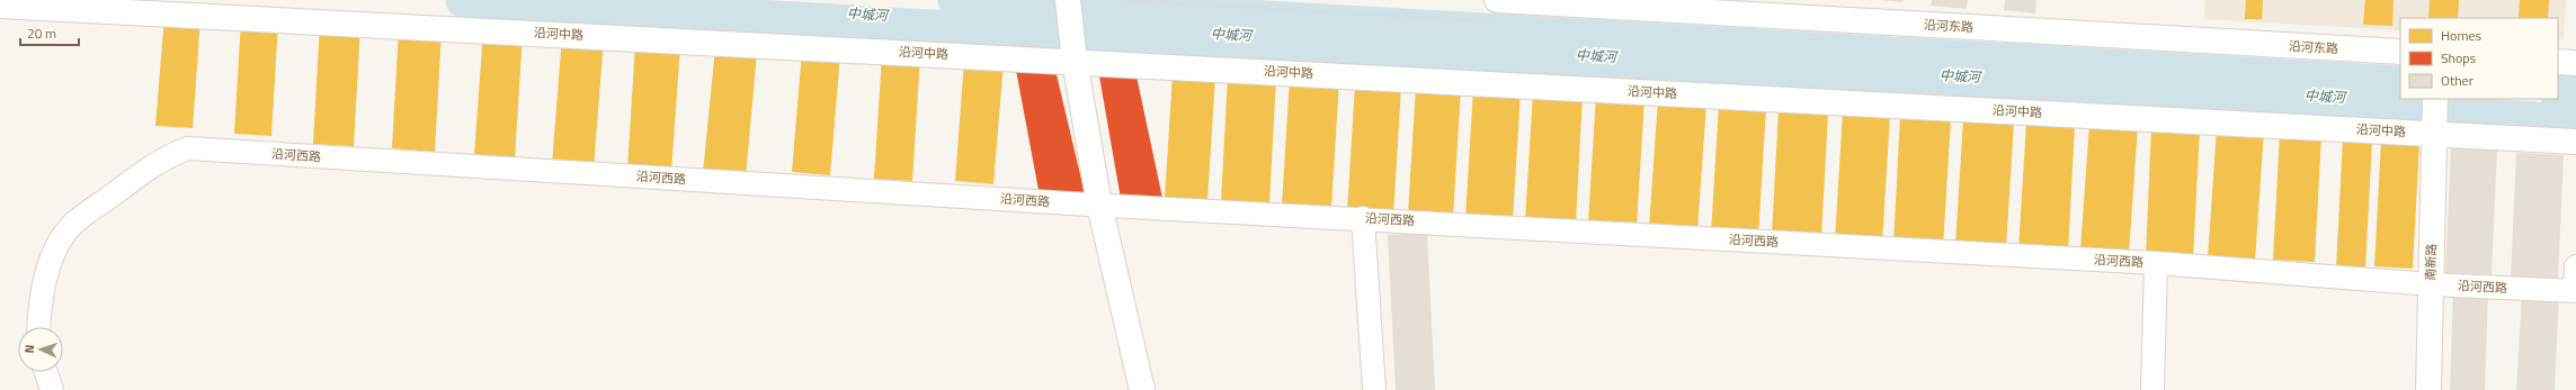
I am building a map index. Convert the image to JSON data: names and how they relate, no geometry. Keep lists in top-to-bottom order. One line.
{"streets":{"street":["沿河东路","沿河中路","沿河西路","南新路"]},"crossings":[["沿河中路","南新路"],["沿河西路","南新路"]],"water":["中城河"],"legend":["Homes","Shops","Other"],"scale_bar":"20 m","north":"left"}
